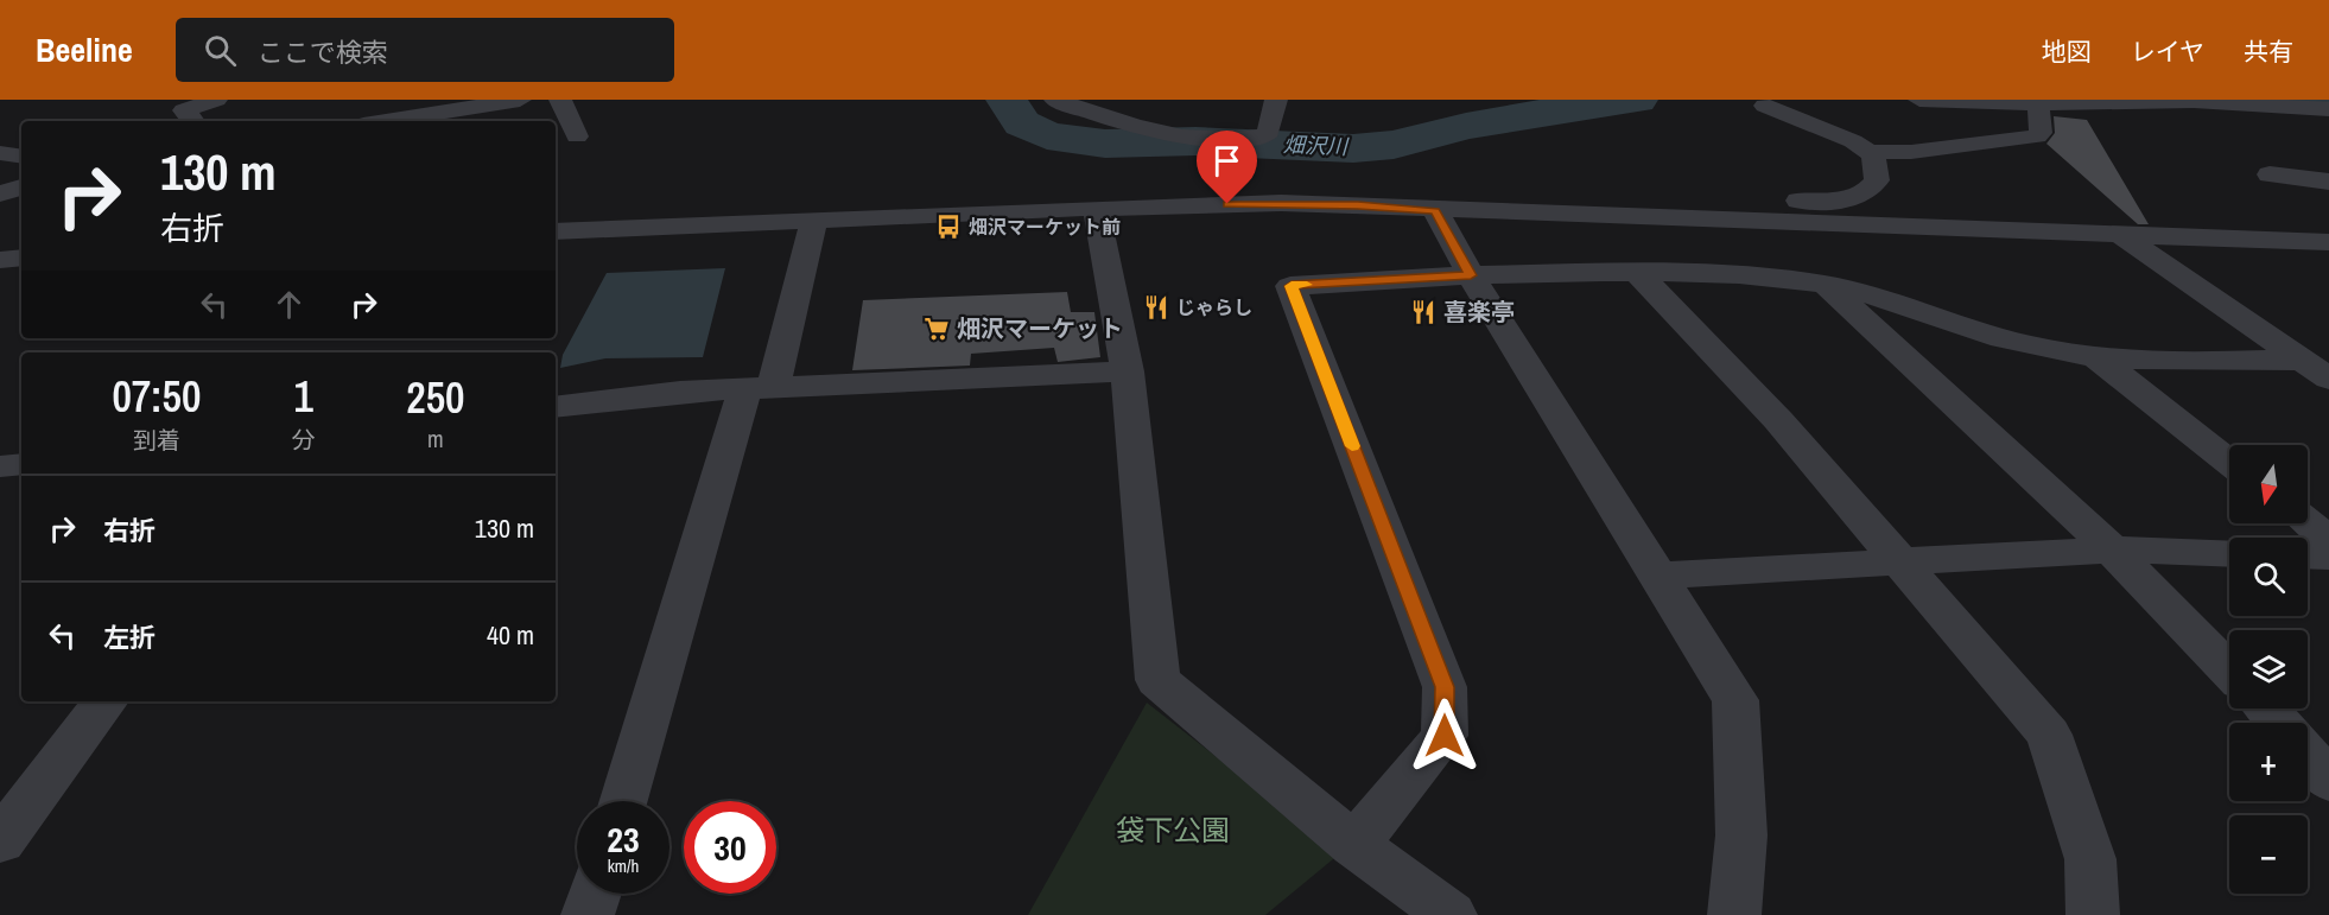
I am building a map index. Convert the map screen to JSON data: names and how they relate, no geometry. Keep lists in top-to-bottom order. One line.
{"water":["畑沢川"],"parks":["袋下公園"],"places":{"bus stop":["畑沢マーケット前"],"restaurant":["じゃらし","喜楽亭"],"supermarket":["畑沢マーケット"]},"north":"bottom","page":{"header":"Beeline","search":"ここで検索","nav":["地図","レイヤ","共有"],"turn":["130 m","右折"],"eta":["07:50","到着","1","分","250","m"],"map_buttons":["+","−"],"list":[{"name":"右折","value":"130 m"},{"name":"左折","value":"40 m"}],"speed":"23 km/h","limit":"30"}}
